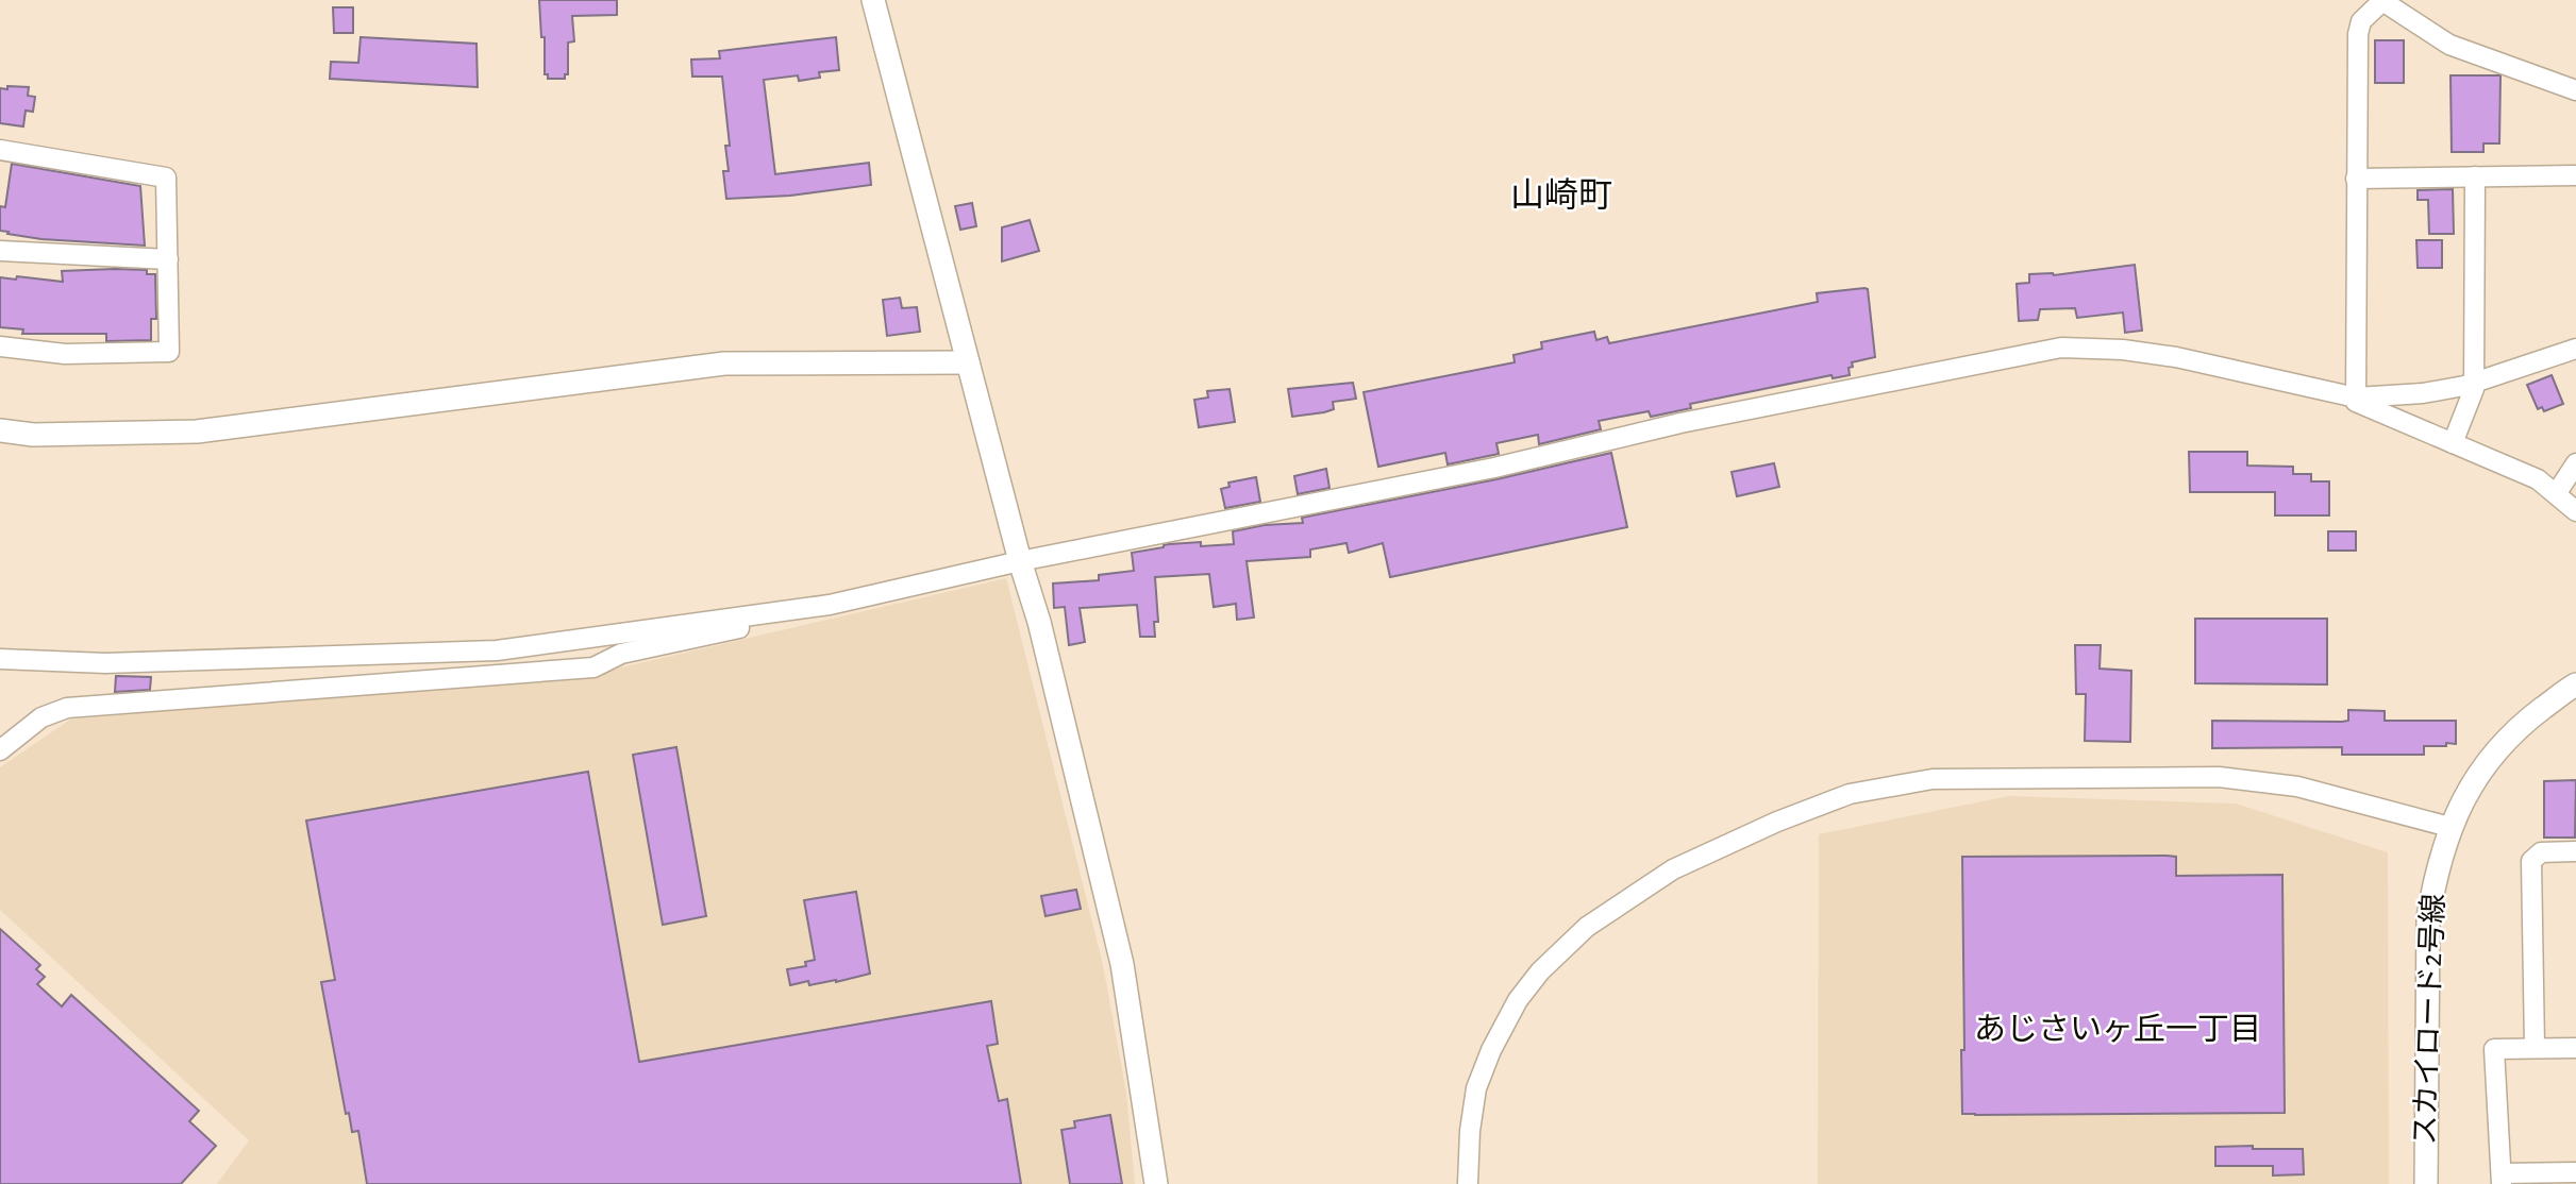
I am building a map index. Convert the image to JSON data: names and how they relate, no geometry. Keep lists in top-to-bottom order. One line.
{"streets":{"street":["スカイロード2号線"]},"districts":["山崎町","あじさいヶ丘一丁目"]}
